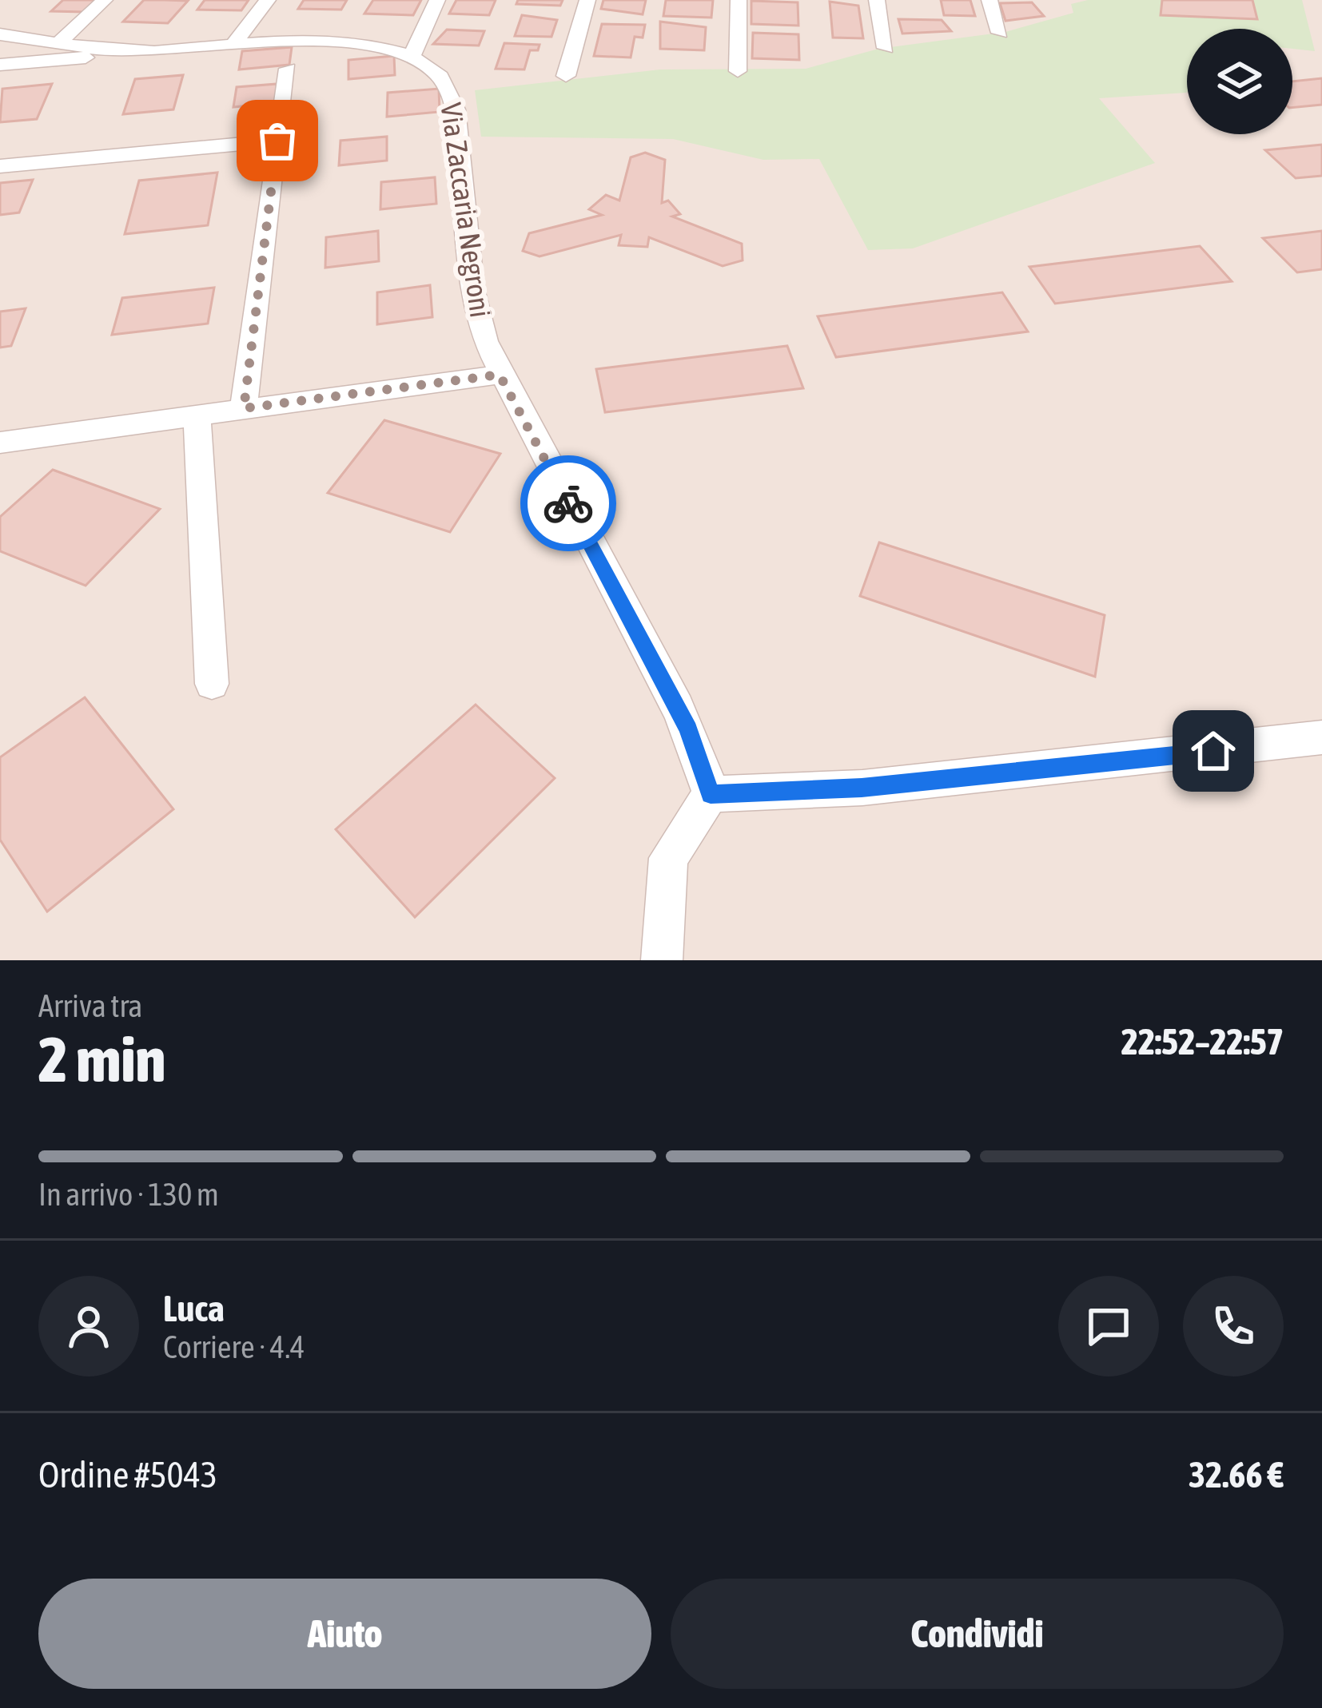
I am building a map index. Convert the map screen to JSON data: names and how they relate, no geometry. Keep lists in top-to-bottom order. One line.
{"streets":{"street":["Via Zaccaria Negroni"]},"page":{"heading":["2 min","Arriva tra","22:52–22:57"],"panel":["Luca","Corriere · 4.4","Ordine #5043","32.66 €"],"bar":"In arrivo · 130 m","buttons":["Aiuto","Condividi"]}}
